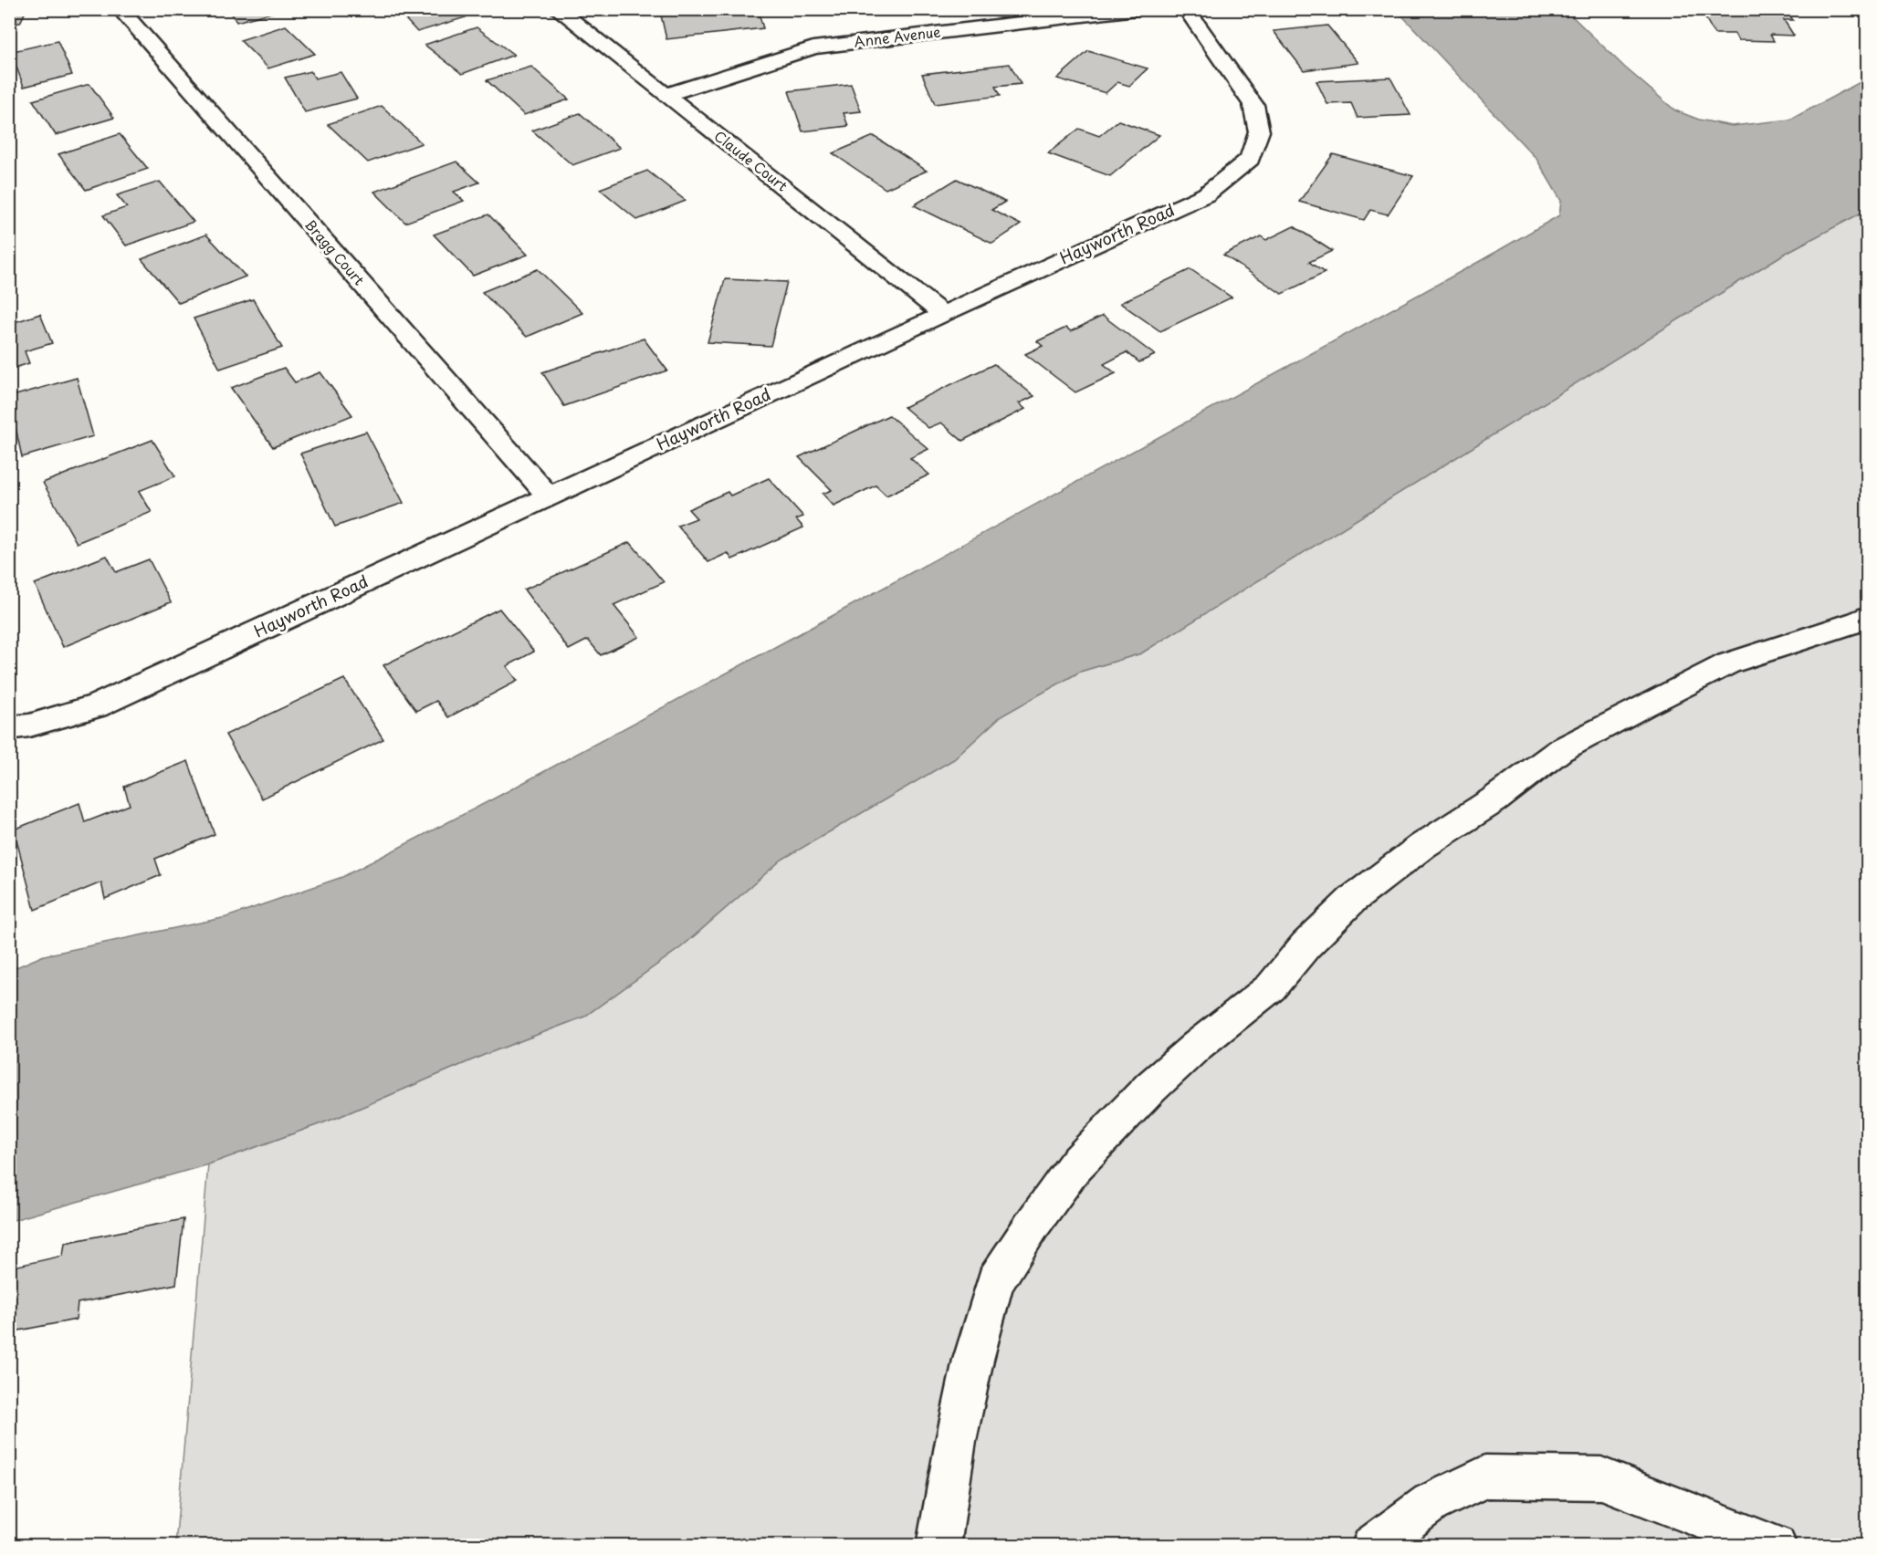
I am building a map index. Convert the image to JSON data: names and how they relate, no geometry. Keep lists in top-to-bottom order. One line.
{"streets":{"street":["Anne Avenue","Claude Court","Hayworth Road","Bragg Court"]},"crossings":[["Anne Avenue","Claude Court"],["Claude Court","Hayworth Road"],["Hayworth Road","Bragg Court"]]}
